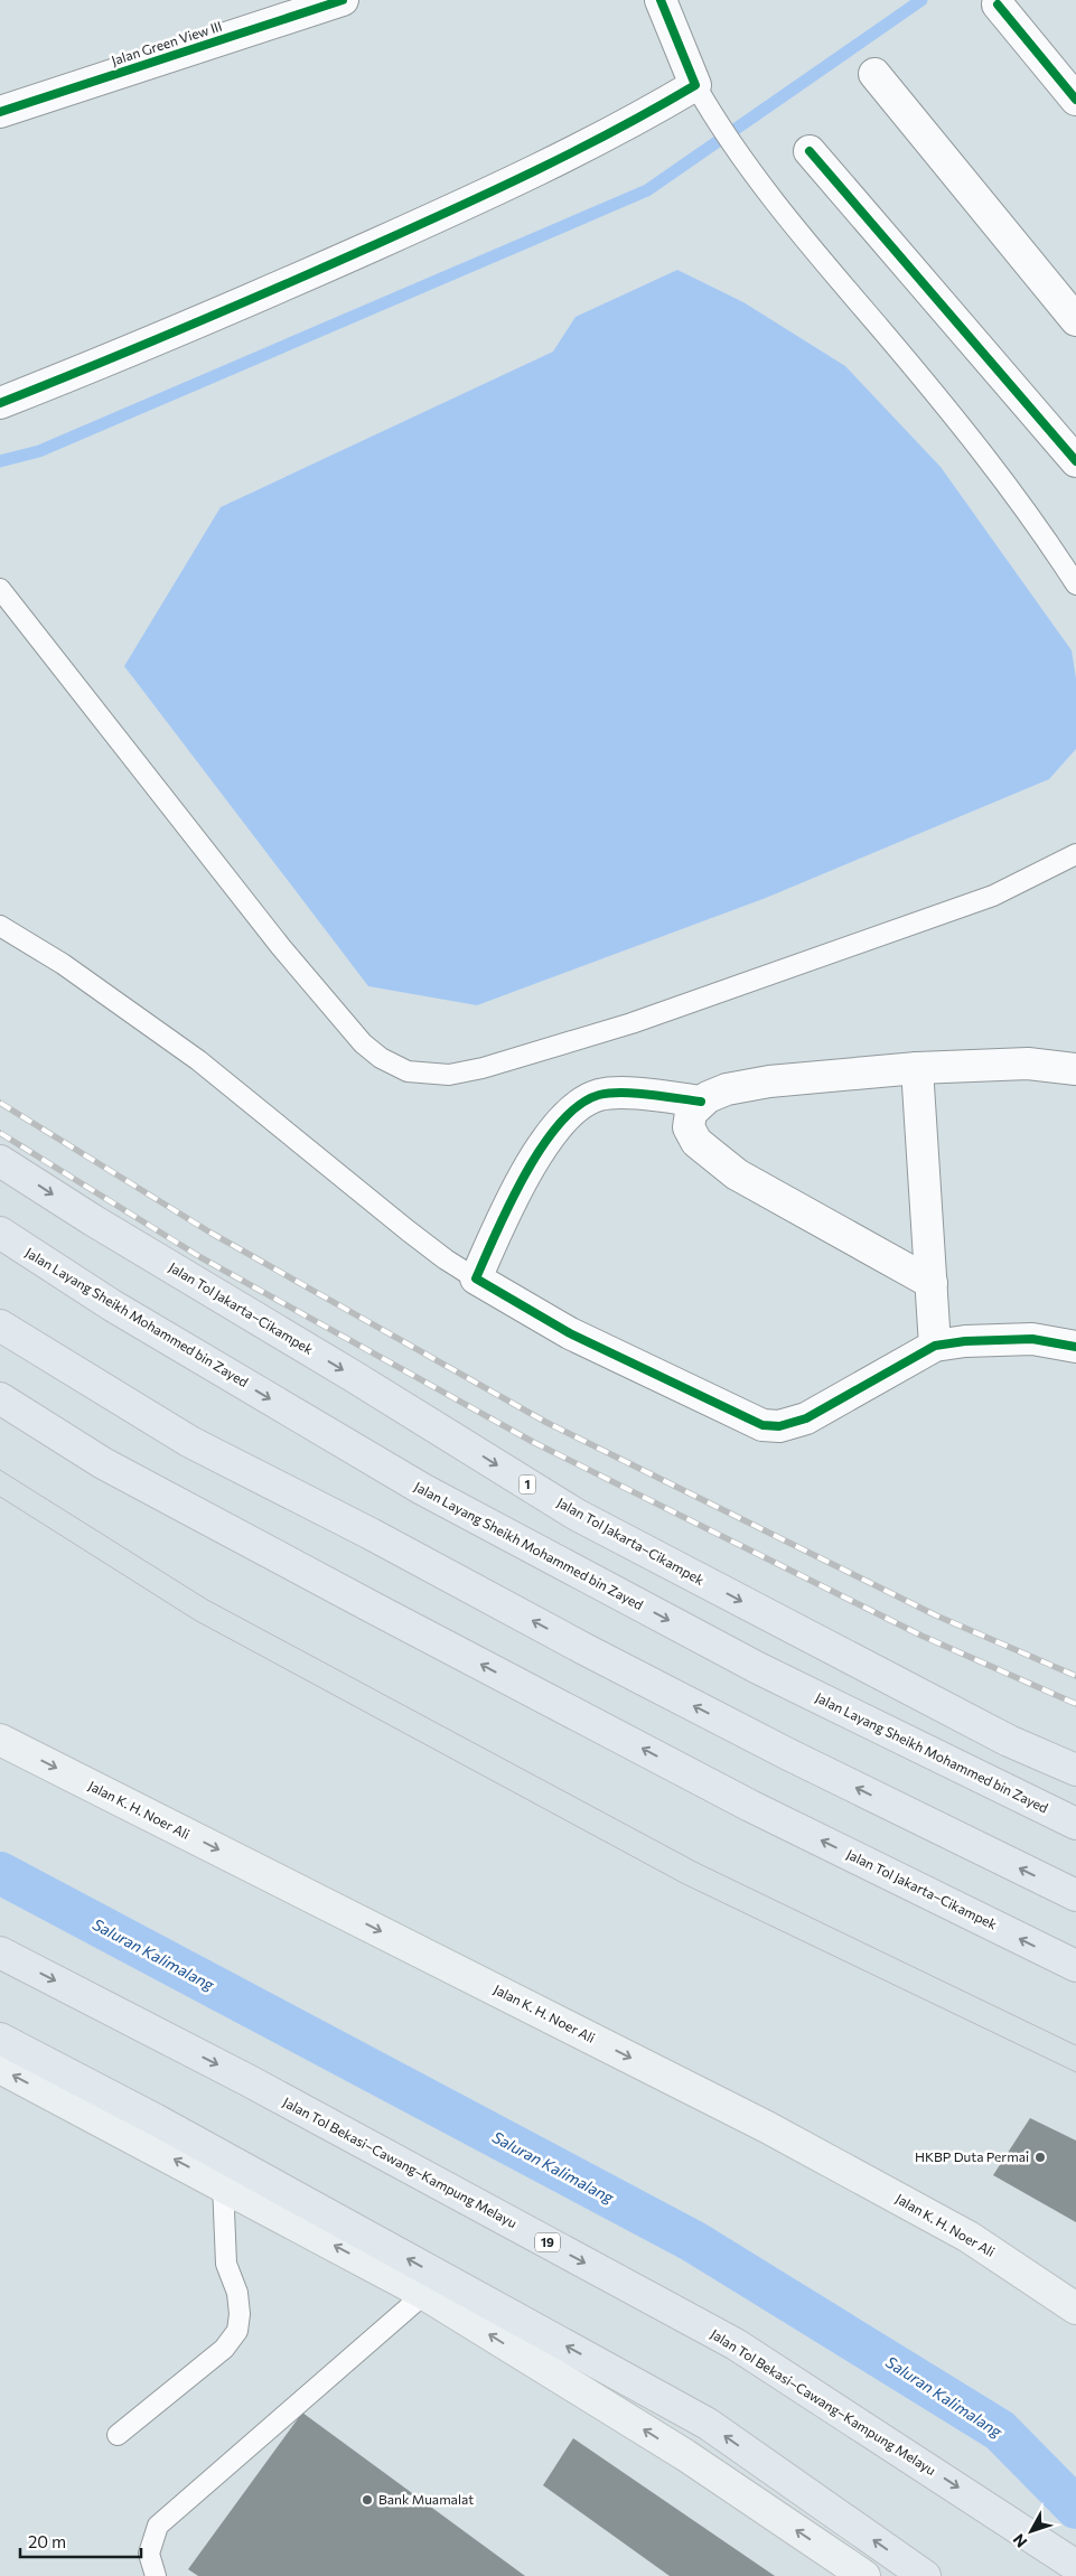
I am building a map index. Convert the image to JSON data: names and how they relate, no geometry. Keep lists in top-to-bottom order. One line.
{"streets":{"highway":["Jalan Tol Jakarta–Cikampek","Jalan Layang Sheikh Mohammed bin Zayed","1","Jalan Tol Bekasi–Cawang–Kampung Melayu","19"],"main road":["Jalan K. H. Noer Ali"],"street":["Jalan Green View III"]},"one_way":["Jalan K. H. Noer Ali"],"water":["Saluran Kalimalang"],"places":["HKBP Duta Permai","Bank Muamalat"],"scale_bar":"20 m","north":"bottom left"}
